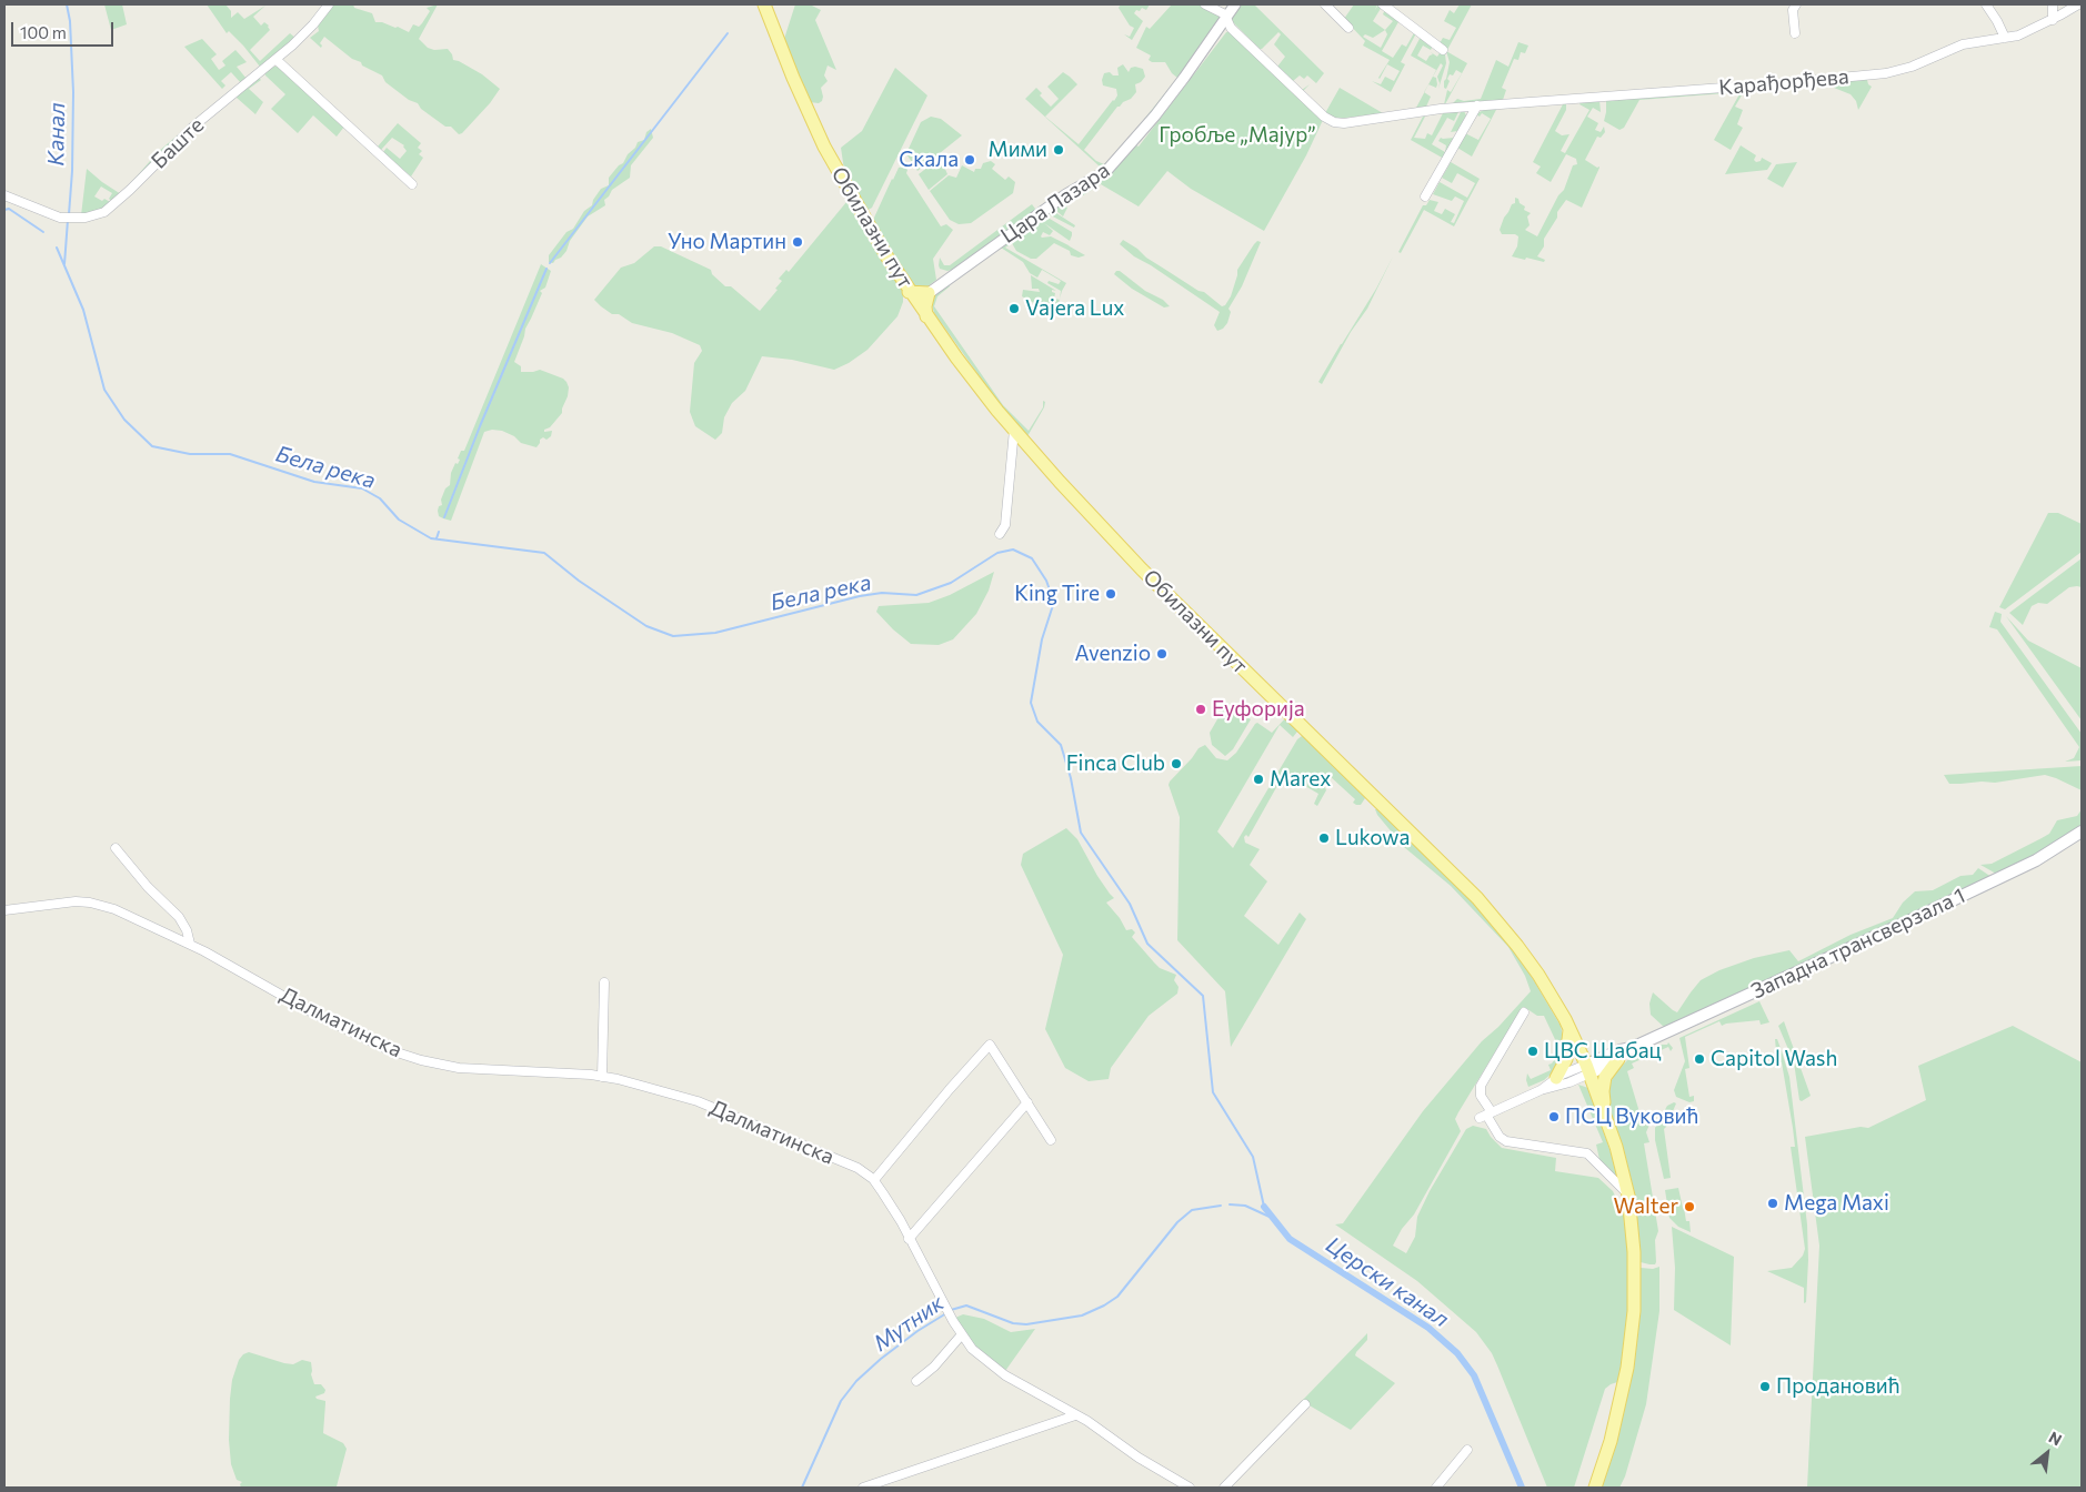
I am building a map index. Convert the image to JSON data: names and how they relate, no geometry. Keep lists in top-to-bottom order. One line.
{"streets":{"main road":["Обилазни пут","Западна трансверзала 1"],"street":["Карађорђева","Баште","Цара Лазара","Далматинска"]},"crossings":[["Карађорђева","Цара Лазара"],["Обилазни пут","Западна трансверзала 1"]],"water":["Канал","Бела река","Церски канал","Мутник"],"parks":["Гробље „Мајур”"],"places":["Мими","Скала","Уно Мартин","Vajera Lux","King Tire","Avenzio","Еуфорија","Finca Club","Marex","Lukowa","ЦВС Шабац","Capitol Wash","ПСЦ Вуковић","Mega Maxi","Walter","Продановић"],"scale_bar":"100 m","north":"top right"}
